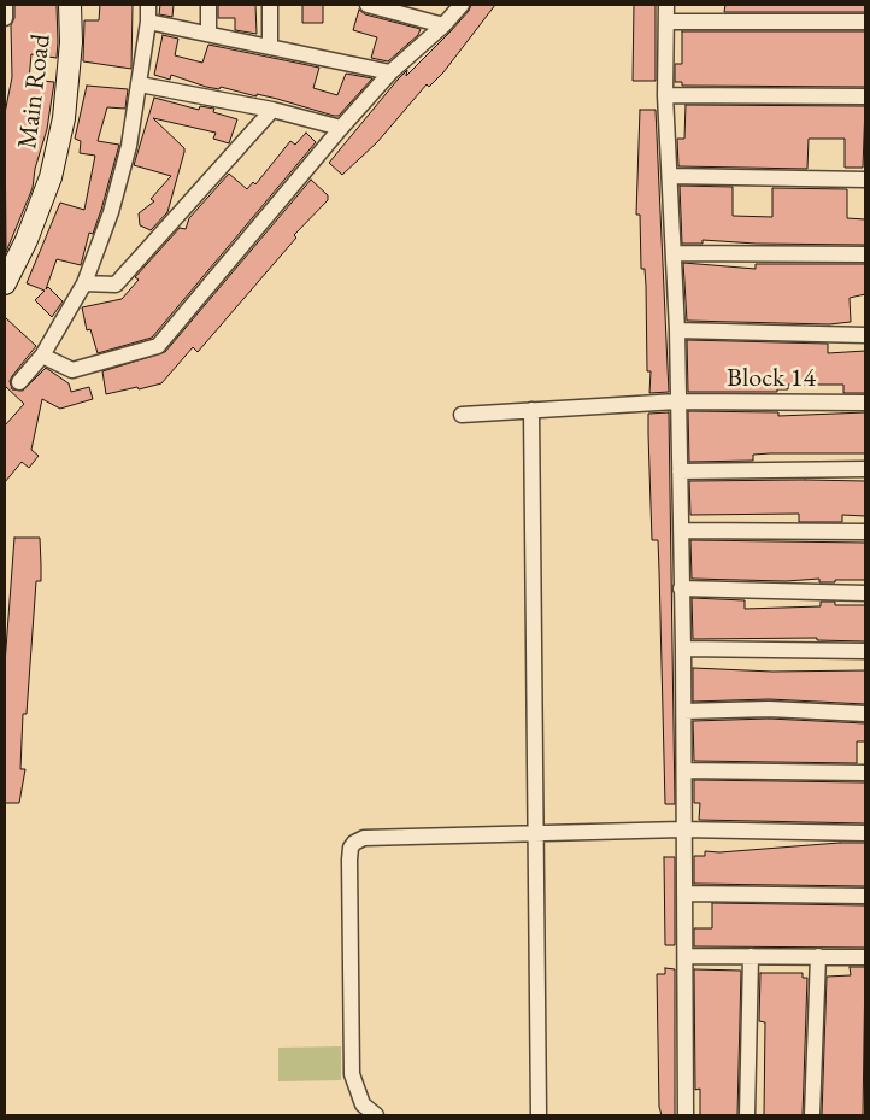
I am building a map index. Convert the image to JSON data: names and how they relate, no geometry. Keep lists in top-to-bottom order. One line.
{"streets":{"street":["Main Road","Block 14"]}}
